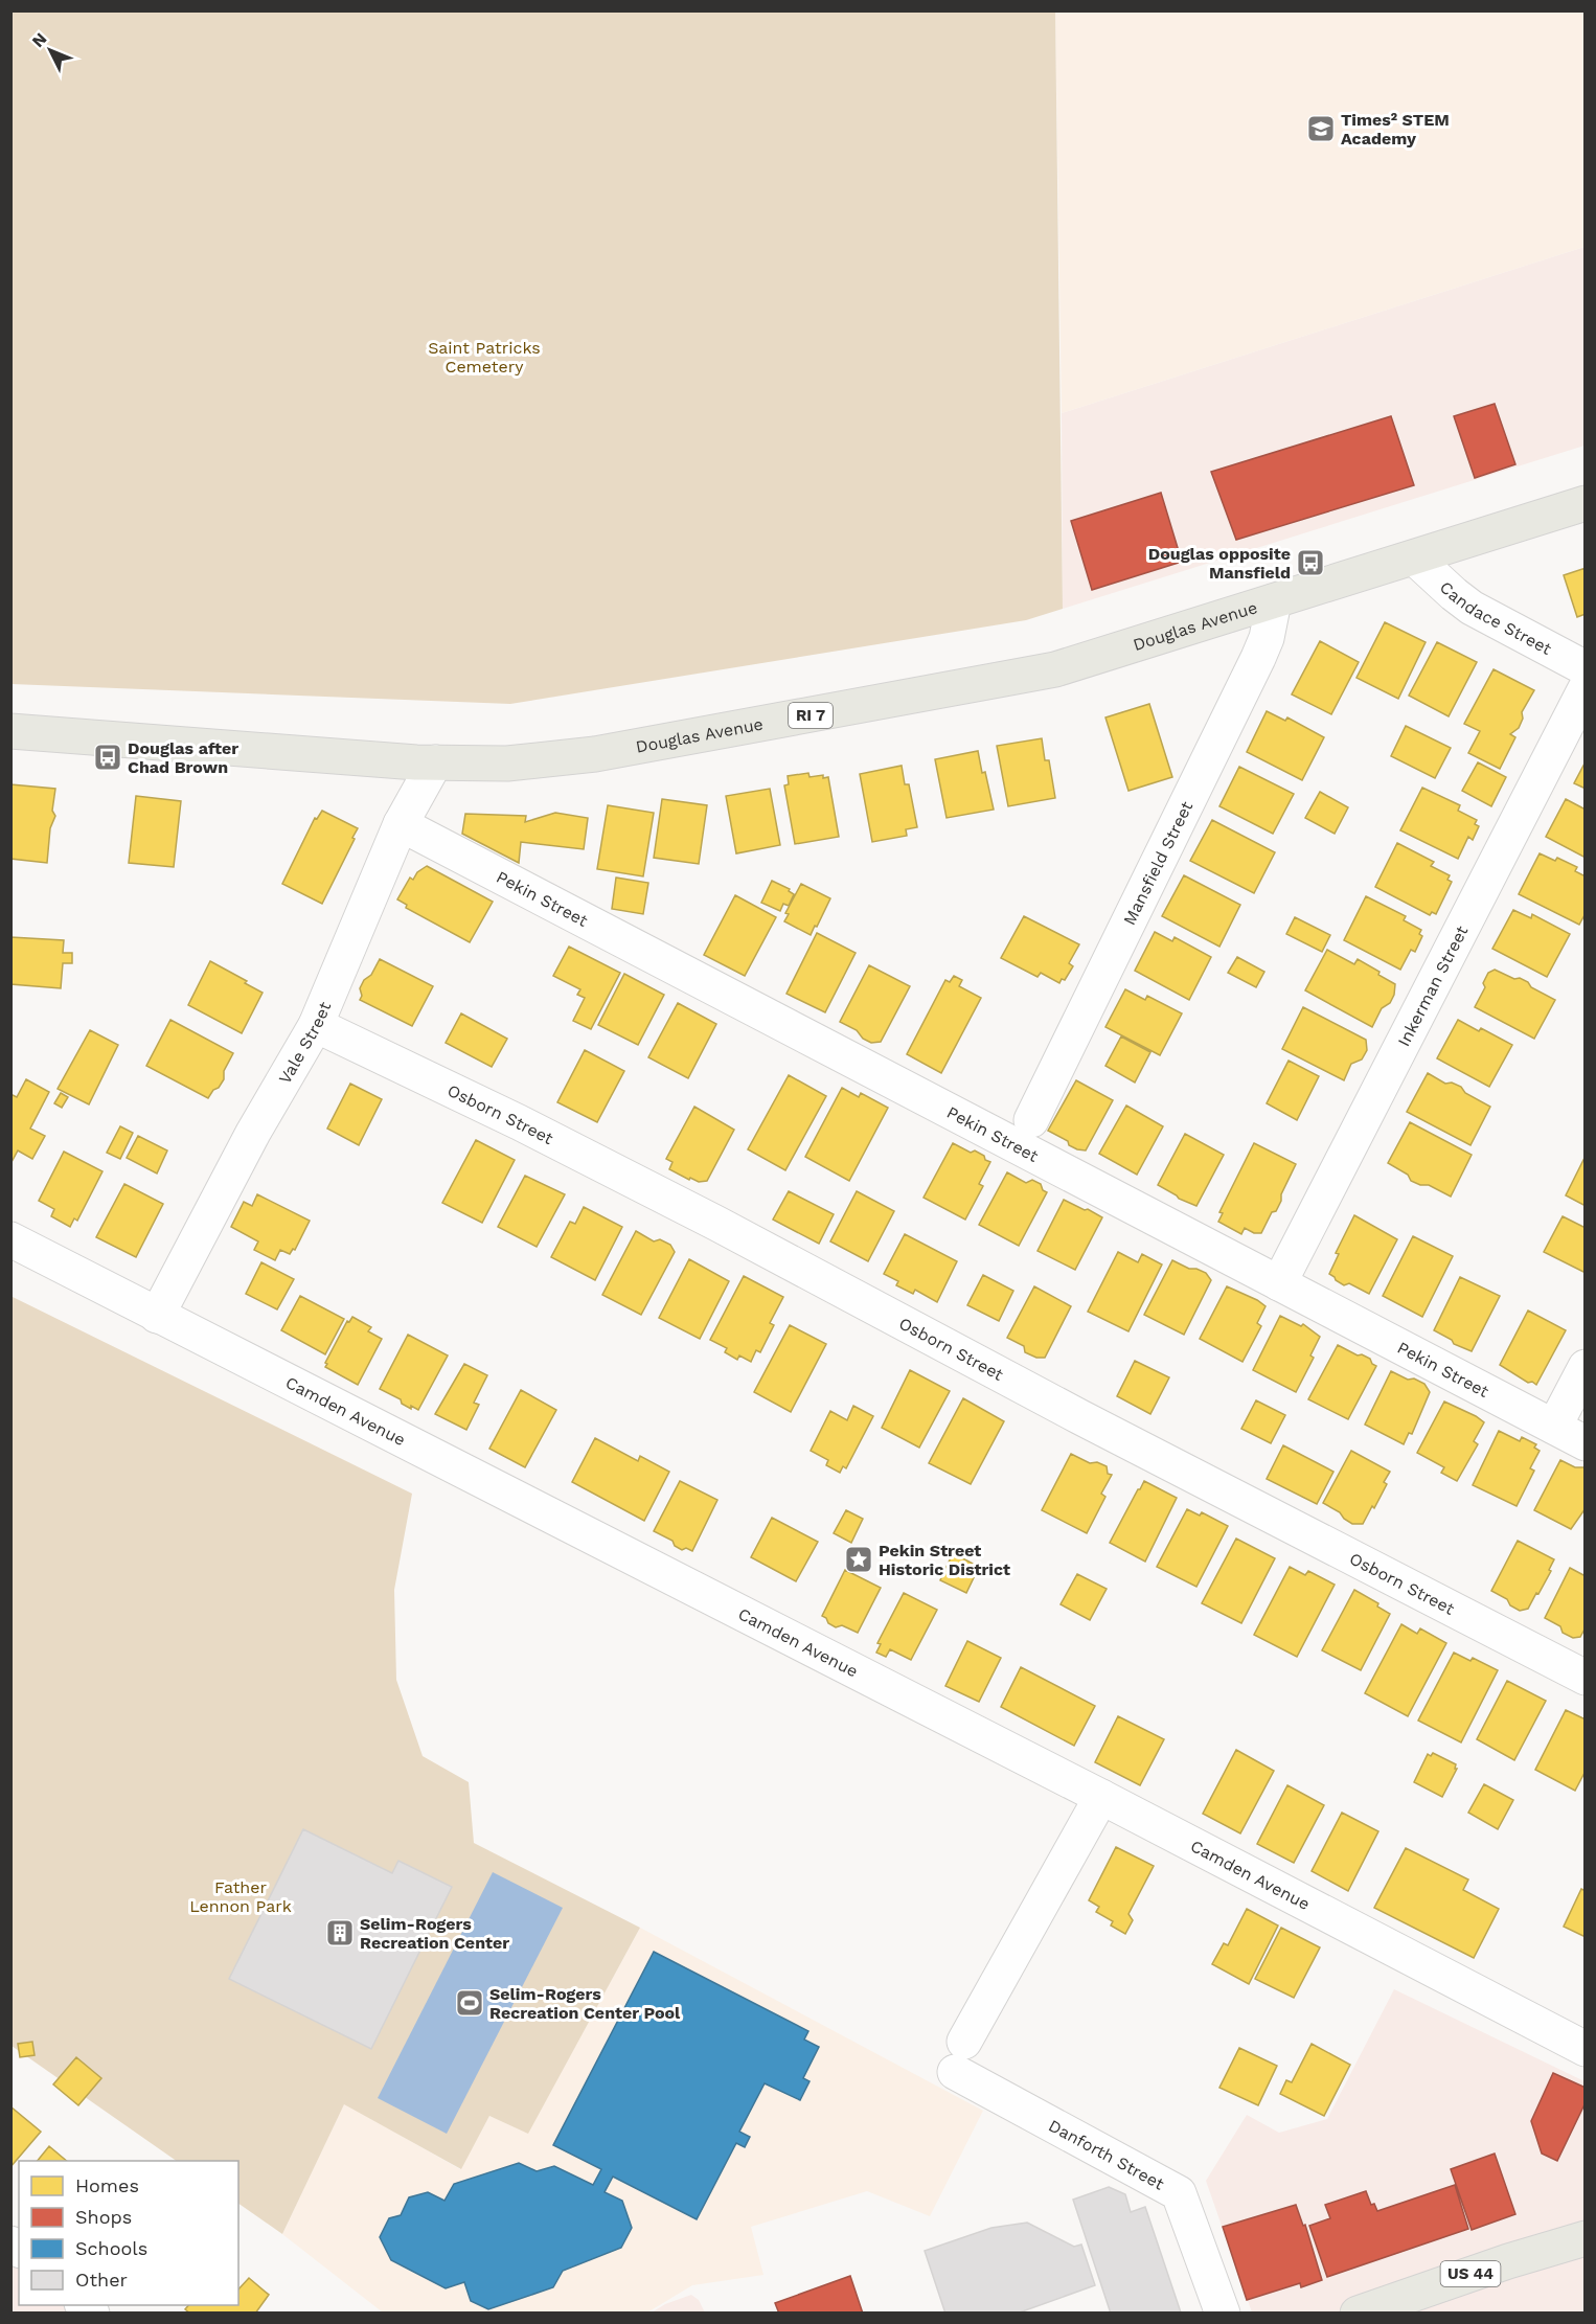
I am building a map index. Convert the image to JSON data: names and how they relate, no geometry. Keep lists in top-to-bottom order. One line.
{"streets":{"main road":["Douglas Avenue","RI 7","US 44"],"street":["Candace Street","Mansfield Street","Pekin Street","Inkerman Street","Vale Street","Osborn Street","Camden Avenue","Danforth Street"]},"crossings":[["Candace Street","Douglas Avenue"],["Douglas Avenue","Mansfield Street"],["Douglas Avenue","Vale Street"],["Pekin Street","Inkerman Street"],["Pekin Street","Vale Street"],["Vale Street","Osborn Street"],["Vale Street","Camden Avenue"],["Camden Avenue","Danforth Street"]],"parks":["Saint Patricks Cemetery","Father Lennon Park"],"places":{"school or university":["Times² STEM Academy"],"bus stop":["Douglas opposite Mansfield","Douglas after Chad Brown"],"place":["Pekin Street Historic District"],"building":["Selim-Rogers Recreation Center"],"sports":["Selim-Rogers Recreation Center Pool"]},"legend":["Homes","Shops","Schools","Other"],"north":"top left"}
